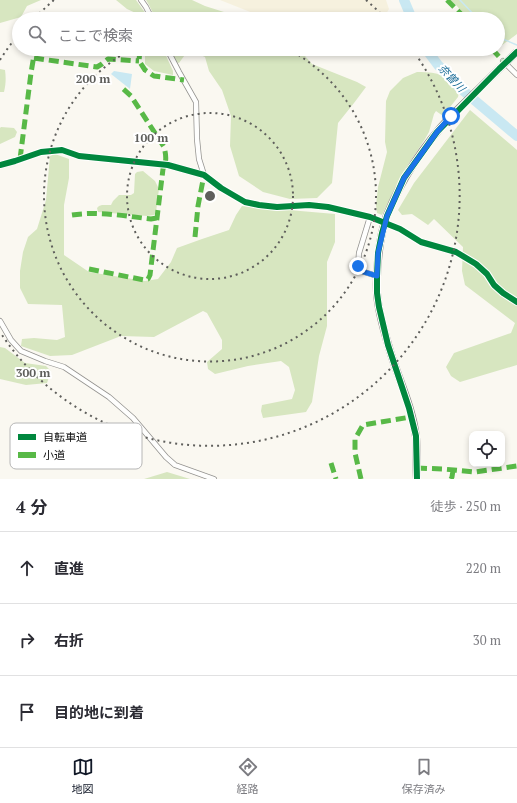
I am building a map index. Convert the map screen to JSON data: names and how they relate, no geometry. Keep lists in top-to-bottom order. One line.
{"water":["奈曽川"],"legend":["自転車道","小道"],"page":{"search":"ここで検索","heading":["4 分","徒歩 · 250 m"],"list":[["直進","220 m"],["右折","30 m"],"目的地に到着"],"nav":["地図","経路","保存済み"]},"rings":["200 m","100 m","300 m"]}
